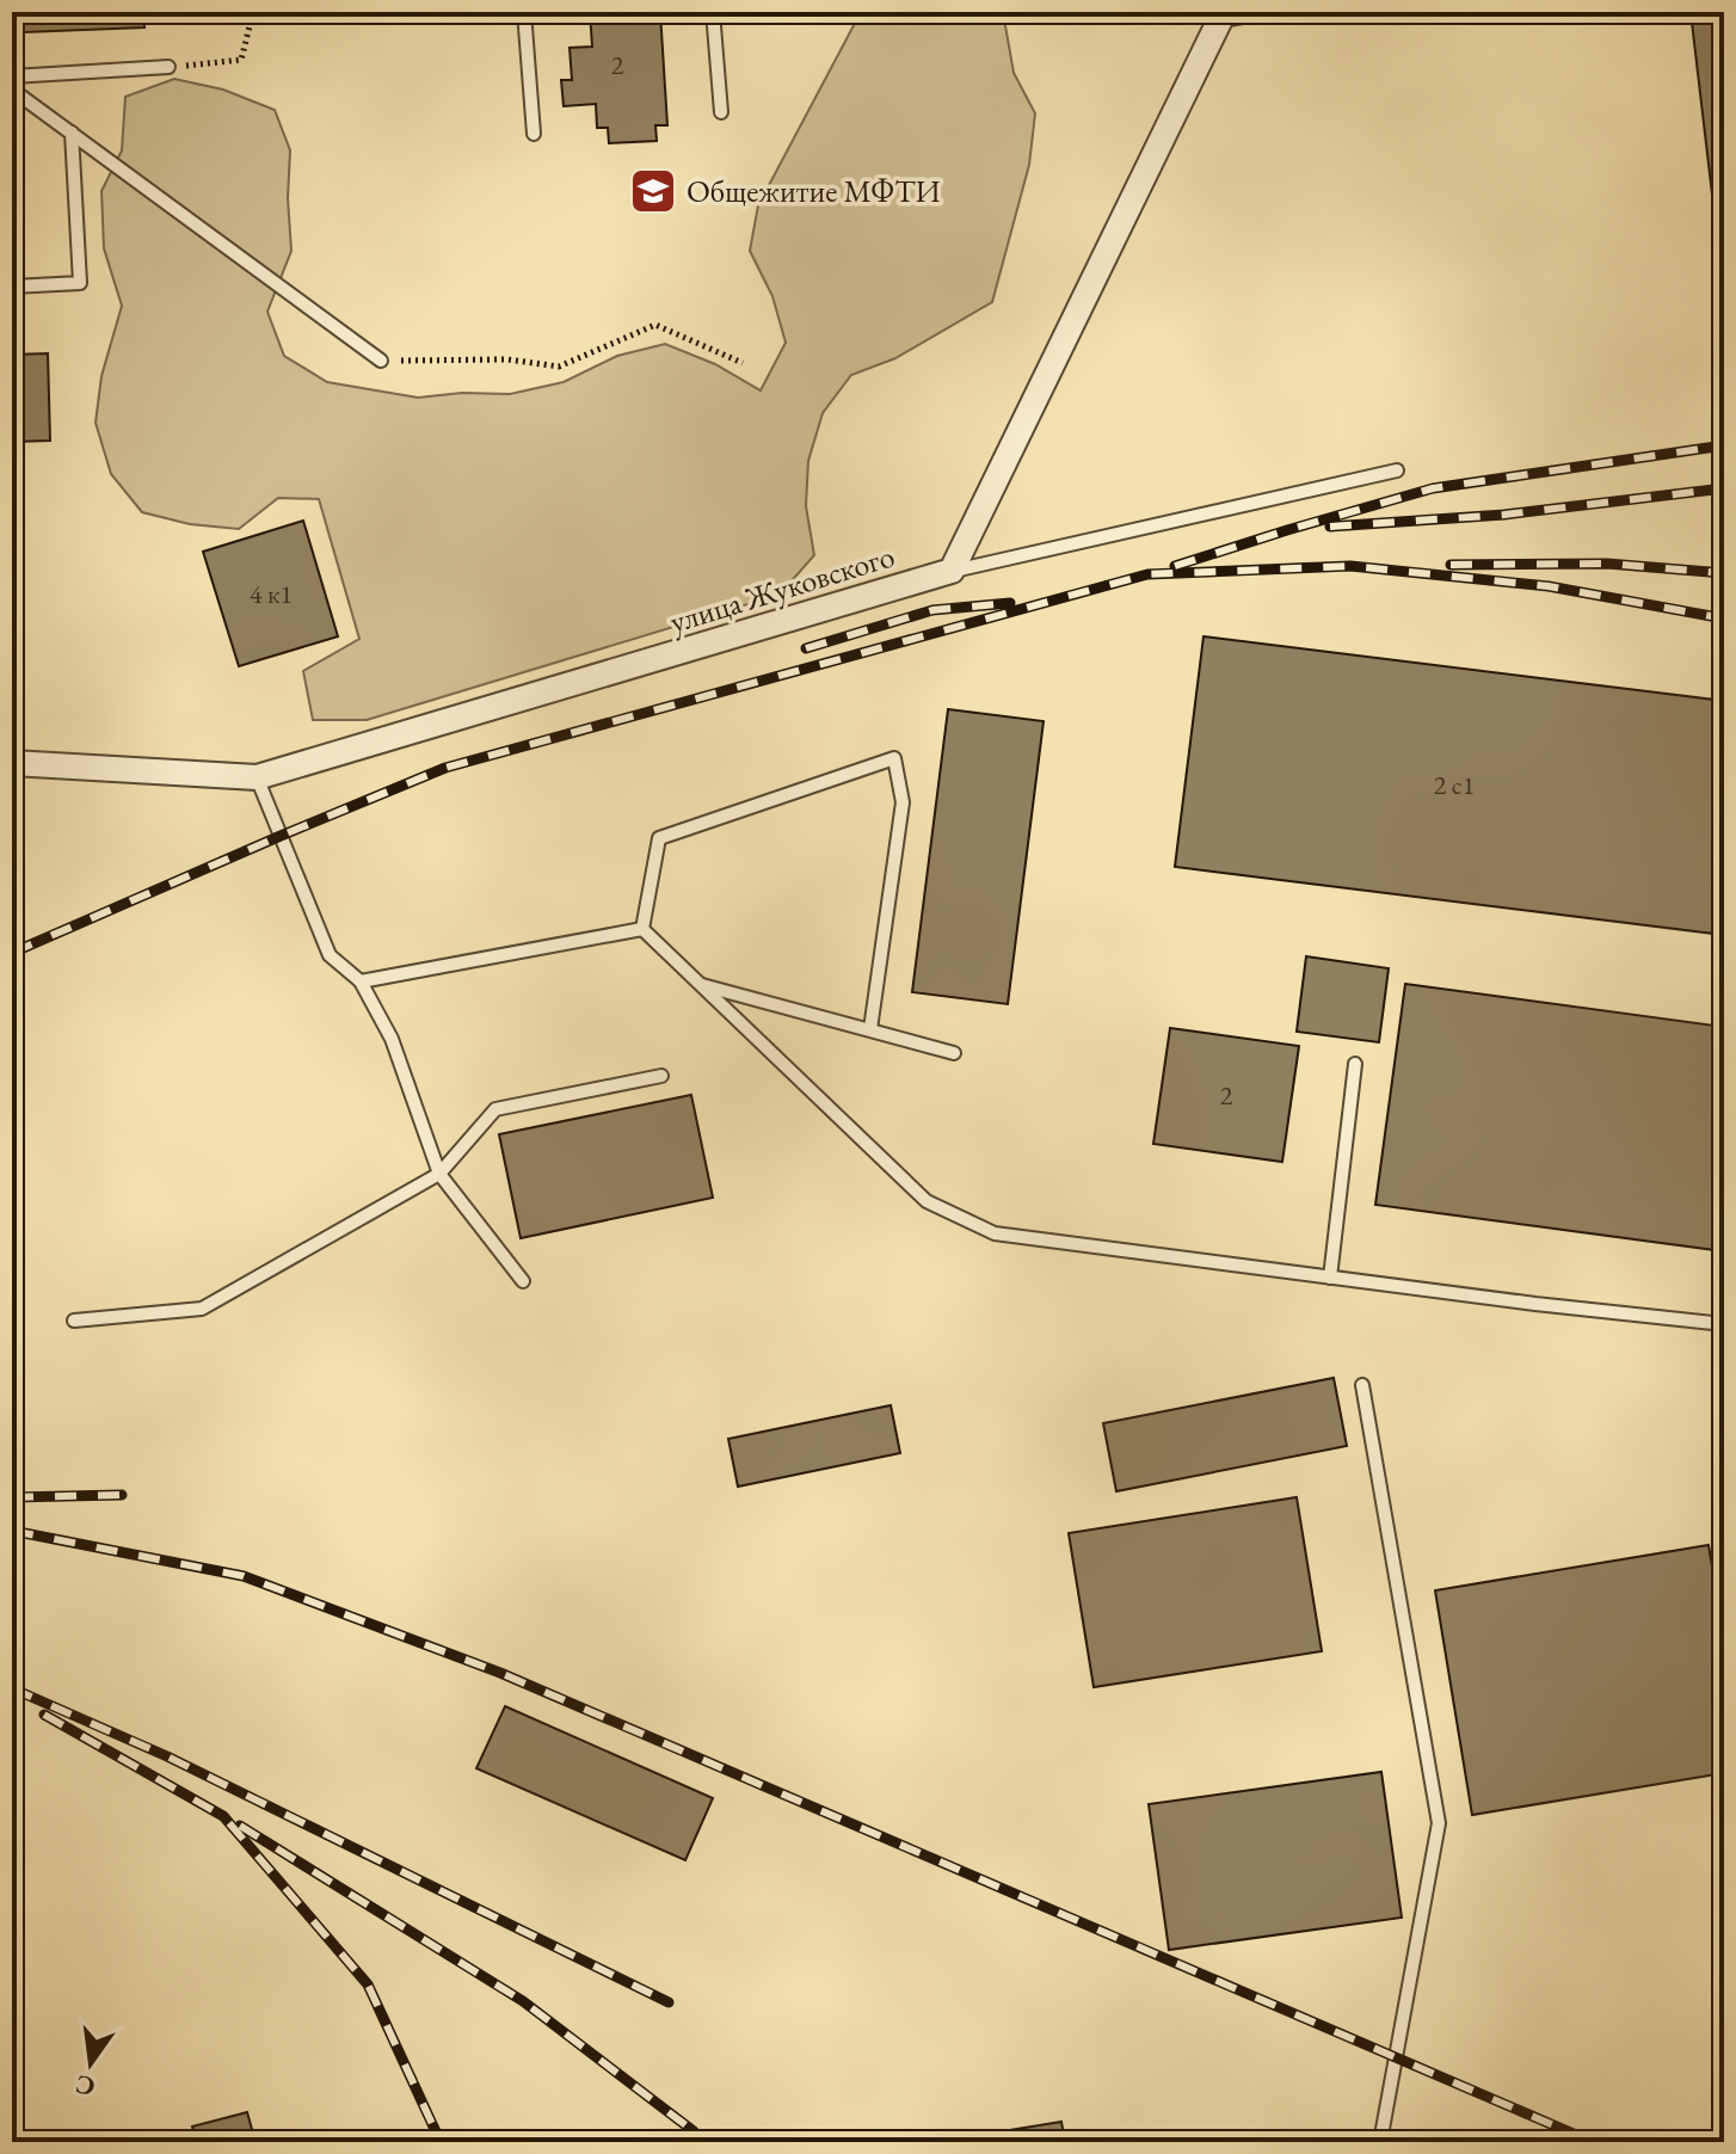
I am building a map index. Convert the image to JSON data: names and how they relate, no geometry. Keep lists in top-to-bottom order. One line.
{"streets":{"street":["улица Жуковского"]},"places":{"school or university":["Общежитие МФТИ"]},"house_numbers":["2","4 к1","2 с1","2"],"north":"bottom"}
